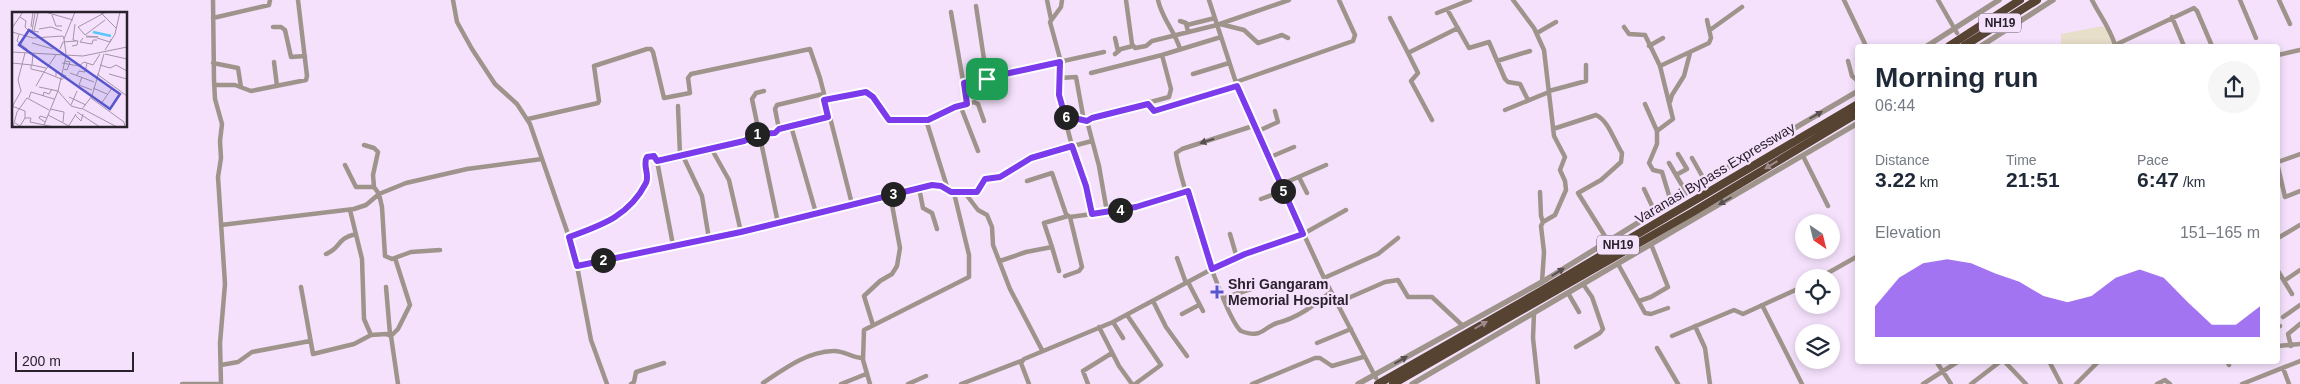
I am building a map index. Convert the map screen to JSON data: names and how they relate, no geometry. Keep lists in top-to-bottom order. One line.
{"streets":{"highway":["NH19","Varanasi Bypass Expressway"]},"places":{"health":["Shri Gangaram Memorial Hospital"]},"scale_bar":"200 m","north":"bottom right","page":{"heading":["Morning run","06:44"],"pins":["6","1","5","3","4","2"],"stats":[["Distance","3.22 km"],["Time","21:51"],["Pace","6:47 /km"]],"chart":["Elevation","151–165 m"],"scale":"200 m"}}
